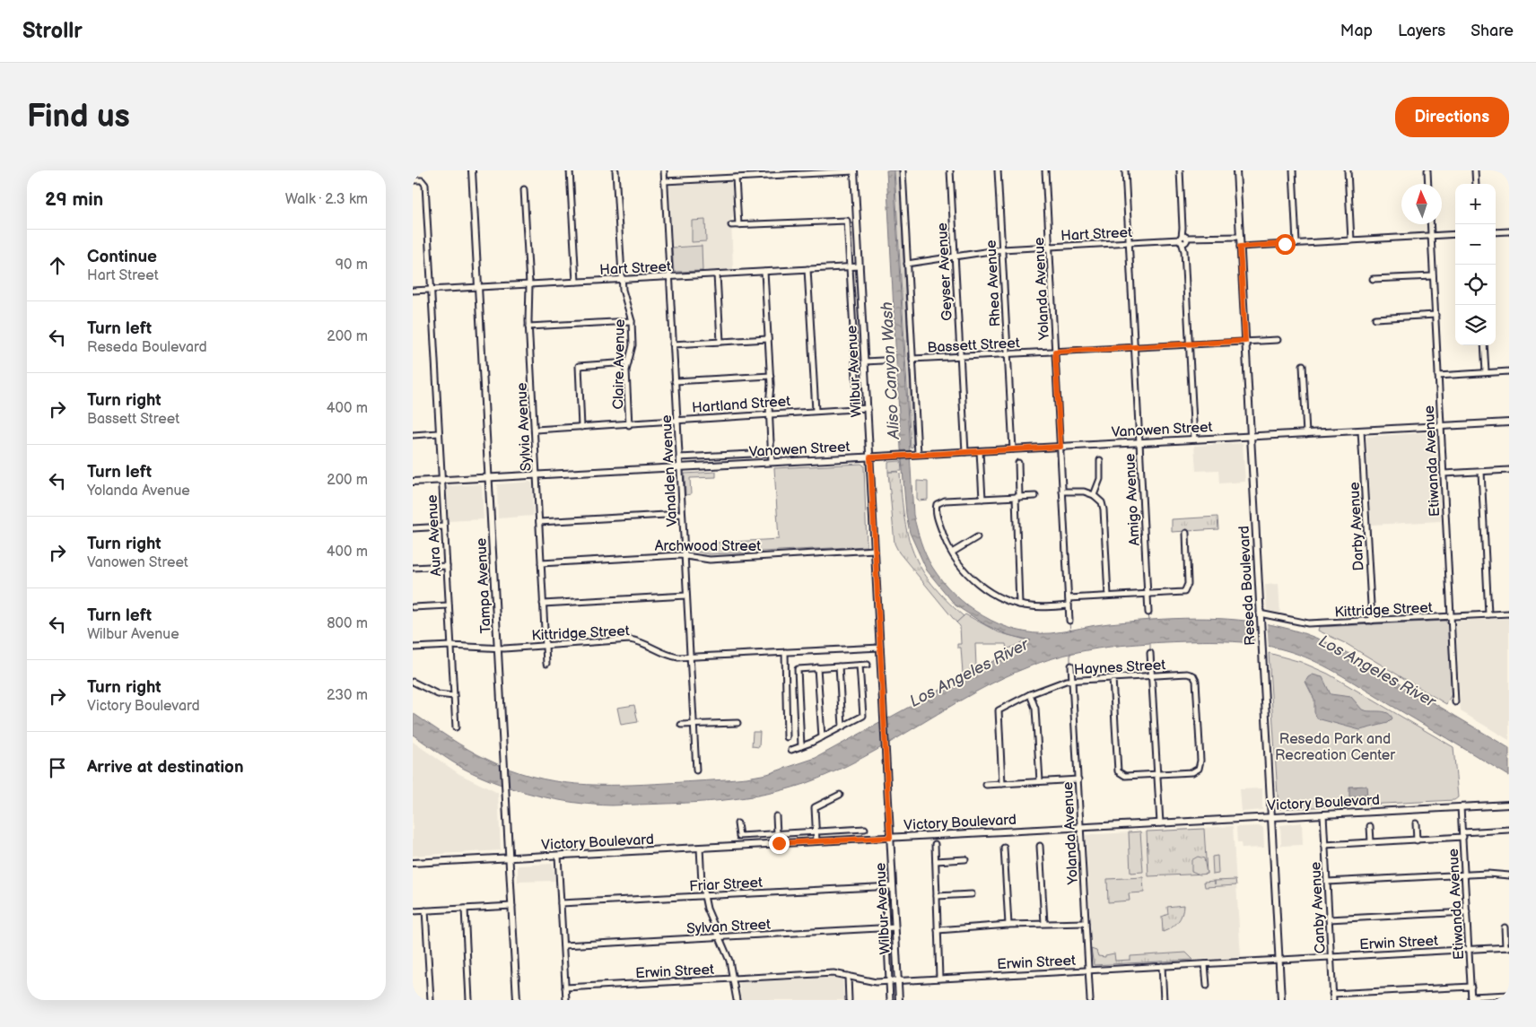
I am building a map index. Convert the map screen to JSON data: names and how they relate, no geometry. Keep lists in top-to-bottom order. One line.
{"streets":{"main road":["Wilbur Avenue","Vanowen Street","Tampa Avenue","Reseda Boulevard","Victory Boulevard"],"street":["Hart Street","Geyser Avenue","Rhea Avenue","Yolanda Avenue","Bassett Street","Claire Avenue","Hartland Street","Sylvia Avenue","Etiwanda Avenue","Vanalden Avenue","Amigo Avenue","Darby Avenue","Aura Avenue","Archwood Street","Kittridge Street","Haynes Street","Friar Street","Canby Avenue","Sylvan Street","Erwin Street"]},"crossings":[["Hart Street","Geyser Avenue"],["Hart Street","Rhea Avenue"],["Hart Street","Yolanda Avenue"],["Hart Street","Claire Avenue"],["Hart Street","Wilbur Avenue"],["Hart Street","Sylvia Avenue"],["Hart Street","Vanalden Avenue"],["Hart Street","Amigo Avenue"],["Hart Street","Aura Avenue"],["Hart Street","Tampa Avenue"],["Hart Street","Reseda Boulevard"],["Geyser Avenue","Bassett Street"],["Geyser Avenue","Vanowen Street"],["Rhea Avenue","Bassett Street"],["Rhea Avenue","Vanowen Street"],["Yolanda Avenue","Bassett Street"],["Yolanda Avenue","Vanowen Street"],["Yolanda Avenue","Haynes Street"],["Yolanda Avenue","Victory Boulevard"],["Yolanda Avenue","Erwin Street"],["Bassett Street","Amigo Avenue"],["Bassett Street","Reseda Boulevard"],["Claire Avenue","Hartland Street"],["Wilbur Avenue","Hartland Street"],["Wilbur Avenue","Vanowen Street"],["Wilbur Avenue","Archwood Street"],["Wilbur Avenue","Kittridge Street"],["Wilbur Avenue","Victory Boulevard"],["Wilbur Avenue","Friar Street"],["Wilbur Avenue","Sylvan Street"],["Wilbur Avenue","Erwin Street"],["Hartland Street","Sylvia Avenue"],["Hartland Street","Vanalden Avenue"],["Sylvia Avenue","Vanowen Street"],["Sylvia Avenue","Archwood Street"],["Sylvia Avenue","Kittridge Street"],["Vanowen Street","Etiwanda Avenue"],["Vanowen Street","Vanalden Avenue"],["Vanowen Street","Amigo Avenue"],["Vanowen Street","Darby Avenue"],["Vanowen Street","Aura Avenue"],["Vanowen Street","Tampa Avenue"],["Vanowen Street","Reseda Boulevard"],["Etiwanda Avenue","Kittridge Street"],["Etiwanda Avenue","Victory Boulevard"],["Etiwanda Avenue","Erwin Street"],["Vanalden Avenue","Archwood Street"],["Vanalden Avenue","Kittridge Street"],["Darby Avenue","Kittridge Street"],["Aura Avenue","Kittridge Street"],["Tampa Avenue","Kittridge Street"],["Tampa Avenue","Victory Boulevard"],["Reseda Boulevard","Kittridge Street"],["Reseda Boulevard","Victory Boulevard"],["Reseda Boulevard","Erwin Street"],["Victory Boulevard","Canby Avenue"],["Canby Avenue","Erwin Street"]],"water":["Aliso Canyon Wash","Los Angeles River"],"parks":["Reseda Park and Recreation Center"],"north":"top","page":{"header":"Strollr","nav":["Map","Layers","Share"],"buttons":"Directions","title":"Find us","heading":["29 min","Walk · 2.3 km"],"map_buttons":["+","−"],"list":[["Continue","Hart Street","90 m"],["Turn left","Reseda Boulevard","200 m"],["Turn right","Bassett Street","400 m"],["Turn left","Yolanda Avenue","200 m"],["Turn right","Vanowen Street","400 m"],["Turn left","Wilbur Avenue","800 m"],["Turn right","Victory Boulevard","230 m"],"Arrive at destination"]}}
